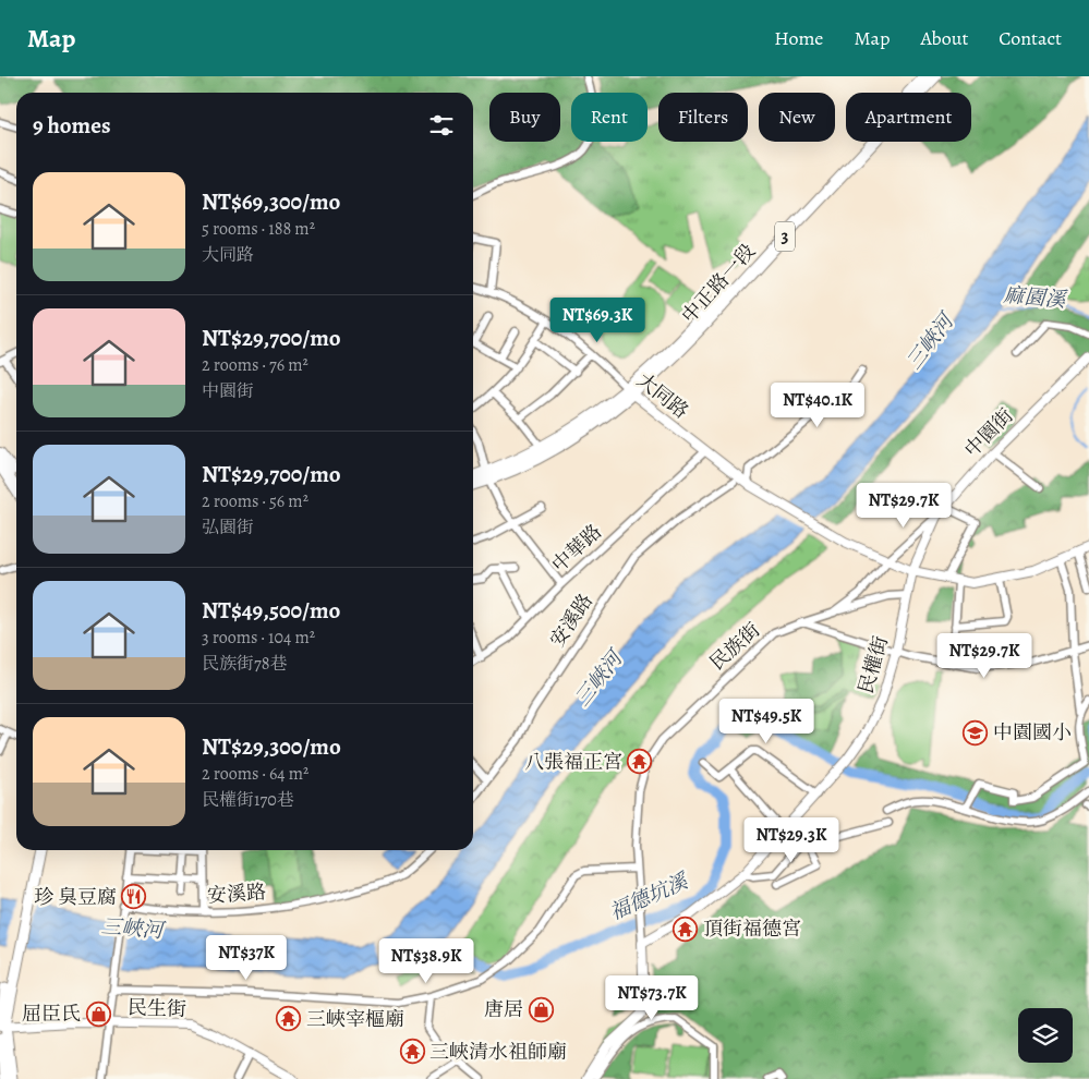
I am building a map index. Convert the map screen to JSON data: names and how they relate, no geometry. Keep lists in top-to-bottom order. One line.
{"streets":{"main road":["3","中正路一段"],"street":["大同路","中園街","中華路","安溪路","民族街","民權街","民生街"]},"crossings":[["中正路一段","大同路"],["大同路","中華路"],["中園街","民權街"],["民族街","民權街"]],"water":["麻園溪","三峽河","福德坑溪"],"places":{"school or university":["中園國小"],"temple":["八張福正宮","頂街福德宮","三峽宰樞廟","三峽清水祖師廟"],"restaurant":["珍 臭豆腐"],"shop":["唐居","屈臣氏"]},"page":{"header":"Map","nav":["Home","Map","About","Contact"],"chip":["Buy","Rent","Filters","New","Apartment"],"heading":"9 homes","list":[{"name":"NT$69,300/mo","note":"5 rooms · 188 m² · 大同路"},{"name":"NT$29,700/mo","note":"2 rooms · 76 m² · 中園街"},{"name":"NT$29,700/mo","note":"2 rooms · 56 m² · 弘園街"},{"name":"NT$49,500/mo","note":"3 rooms · 104 m² · 民族街78巷"},{"name":"NT$29,300/mo","note":"2 rooms · 64 m² · 民權街170巷"}],"price":["NT$69.3K","NT$40.1K","NT$29.7K","NT$29.7K","NT$49.5K","NT$29.3K","NT$37K","NT$38.9K","NT$73.7K"]}}
